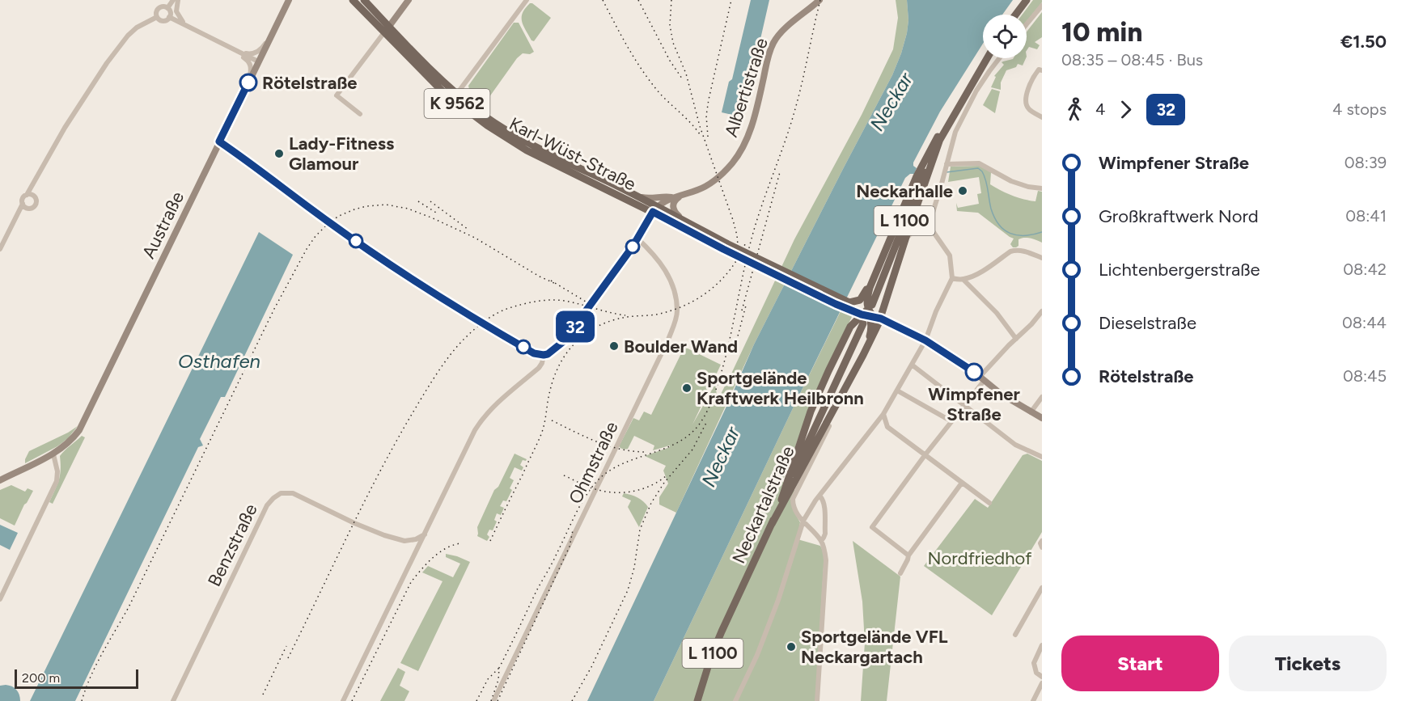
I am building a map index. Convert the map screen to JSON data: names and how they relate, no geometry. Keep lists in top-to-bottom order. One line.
{"streets":{"main road":["Albertistraße","K 9562","Karl-Wüst-Straße","L 1100","Austraße","Neckartalstraße"],"street":["Ohmstraße","Benzstraße"]},"crossings":[["Albertistraße","K 9562"],["Albertistraße","Karl-Wüst-Straße"],["K 9562","Karl-Wüst-Straße"],["K 9562","L 1100"]],"water":["Neckar","Osthafen"],"parks":["Nordfriedhof"],"places":["Rötelstraße","Lady-Fitness Glamour","Neckarhalle","Boulder Wand","Wimpfener Straße","Sportgelände Kraftwerk Heilbronn","Sportgelände VFL Neckargartach"],"lines":["bus line 32"],"scale_bar":"200 m","page":{"on_map":"32","heading":["10 min","08:35 – 08:45 · Bus","€1.50"],"legs":["4","32","4 stops"],"list":[{"name":"Wimpfener Straße","value":"08:39"},{"name":"Großkraftwerk Nord","value":"08:41"},{"name":"Lichtenbergerstraße","value":"08:42"},{"name":"Dieselstraße","value":"08:44"},{"name":"Rötelstraße","value":"08:45"}],"buttons":["Start","Tickets"],"scale":"200 m"}}
